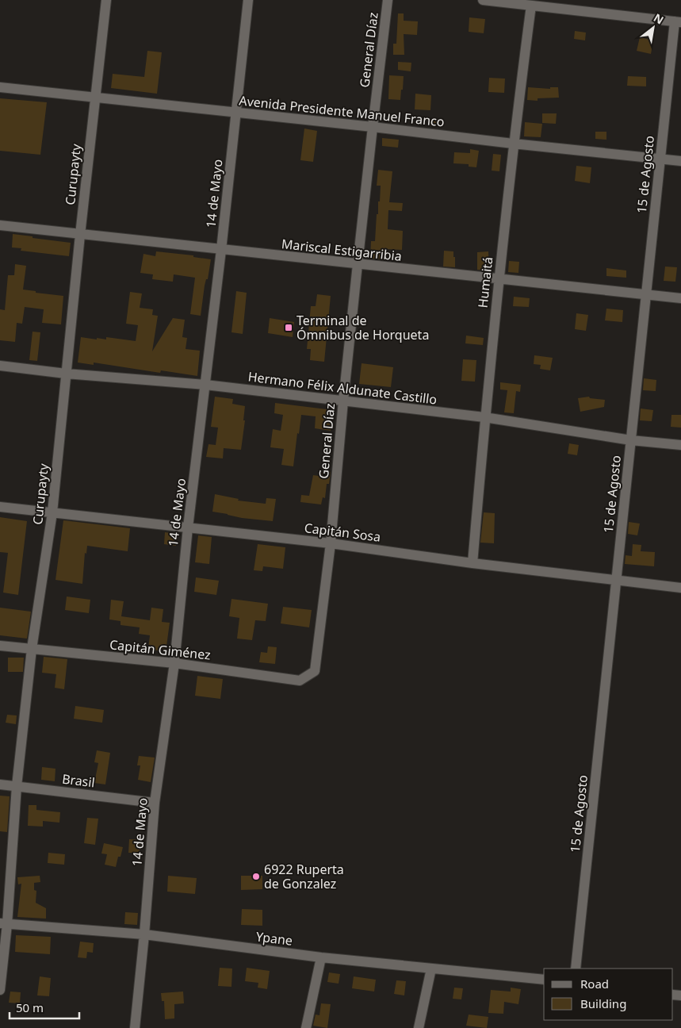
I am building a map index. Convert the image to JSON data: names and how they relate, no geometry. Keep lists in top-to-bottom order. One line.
{"streets":{"street":["General Díaz","Avenida Presidente Manuel Franco","Curupayty","15 de Agosto","14 de Mayo","Mariscal Estigarribia","Humaitá","Hermano Félix Aldunate Castillo","Capitán Sosa","Capitán Giménez","Brasil","Ypane"]},"crossings":[["General Díaz","Avenida Presidente Manuel Franco"],["General Díaz","Mariscal Estigarribia"],["General Díaz","Hermano Félix Aldunate Castillo"],["General Díaz","Capitán Sosa"],["General Díaz","Capitán Giménez"],["Avenida Presidente Manuel Franco","Curupayty"],["Avenida Presidente Manuel Franco","15 de Agosto"],["Avenida Presidente Manuel Franco","14 de Mayo"],["Avenida Presidente Manuel Franco","Humaitá"],["Curupayty","Mariscal Estigarribia"],["Curupayty","Hermano Félix Aldunate Castillo"],["Curupayty","Capitán Sosa"],["Curupayty","Capitán Giménez"],["Curupayty","Brasil"],["Curupayty","Ypane"],["15 de Agosto","Mariscal Estigarribia"],["15 de Agosto","Hermano Félix Aldunate Castillo"],["15 de Agosto","Capitán Sosa"],["14 de Mayo","Mariscal Estigarribia"],["14 de Mayo","Hermano Félix Aldunate Castillo"],["14 de Mayo","Capitán Sosa"],["14 de Mayo","Capitán Giménez"],["14 de Mayo","Brasil"],["14 de Mayo","Ypane"],["Mariscal Estigarribia","Humaitá"],["Humaitá","Hermano Félix Aldunate Castillo"],["Humaitá","Capitán Sosa"]],"places":{"transit":["Terminal de Ómnibus de Horqueta"],"other":["6922 Ruperta de Gonzalez"]},"legend":["Road","Building"],"scale_bar":"50 m","north":"top right"}
